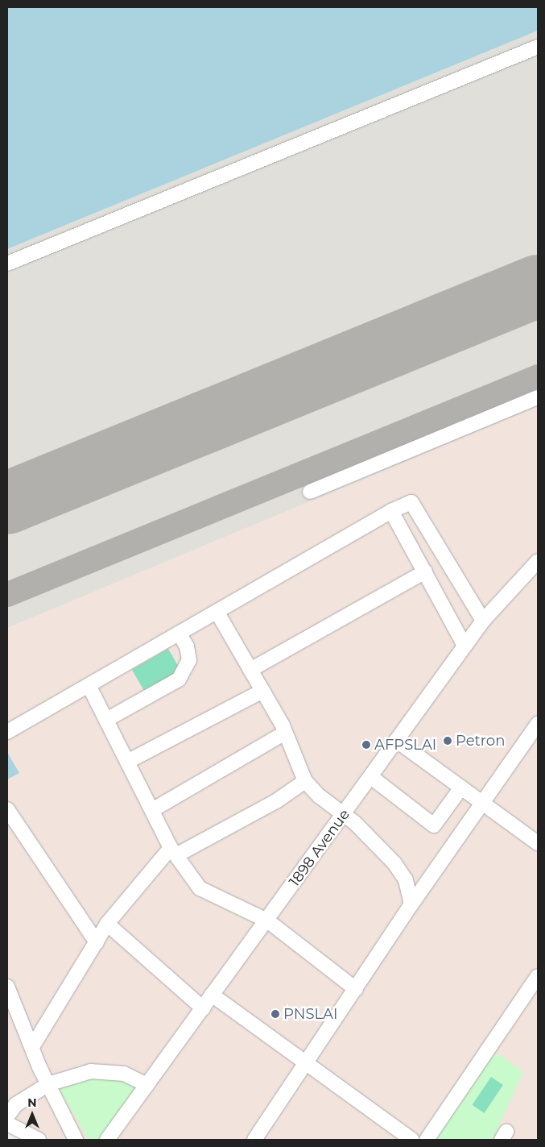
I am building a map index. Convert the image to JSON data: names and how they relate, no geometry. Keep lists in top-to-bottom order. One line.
{"streets":{"street":["1898 Avenue"]},"places":["Petron","AFPSLAI","PNSLAI"],"north":"top"}
